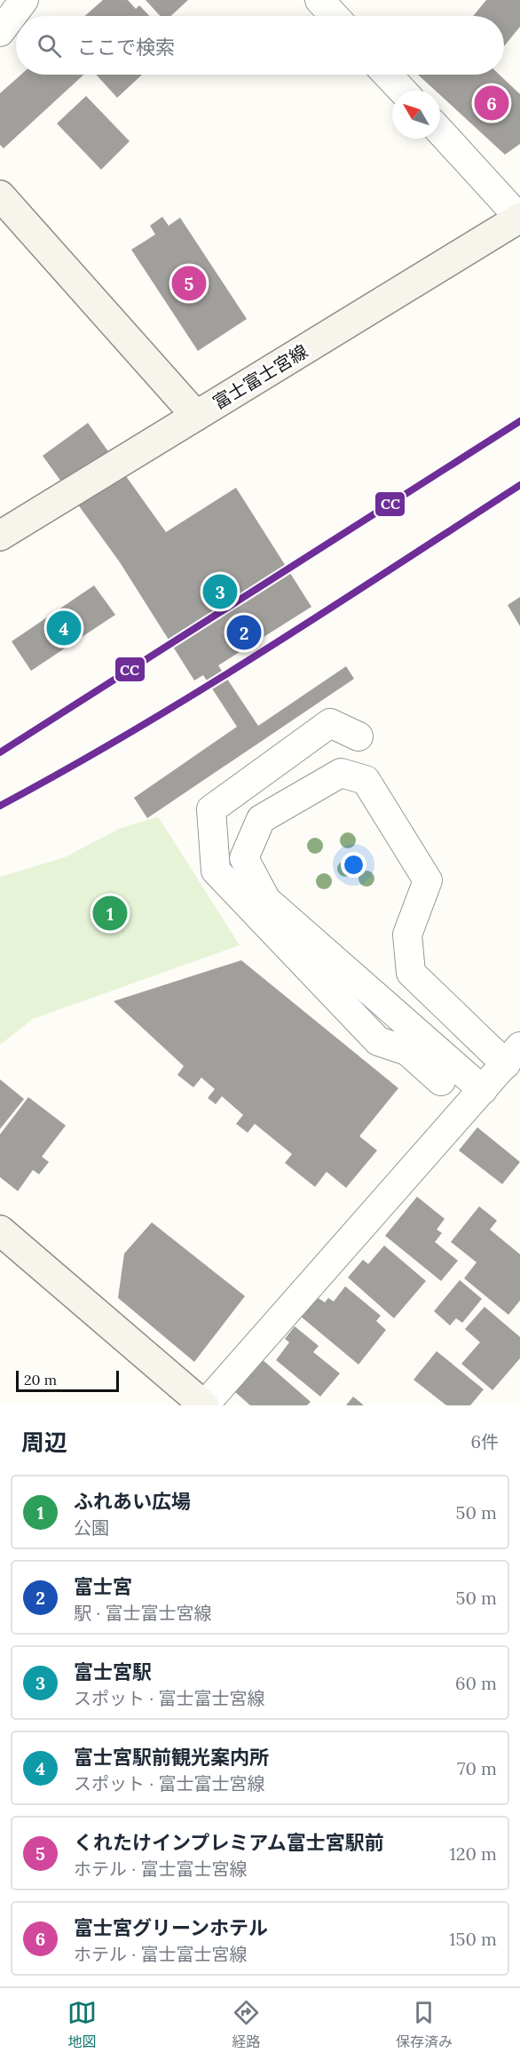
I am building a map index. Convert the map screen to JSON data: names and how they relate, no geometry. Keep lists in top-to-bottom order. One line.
{"streets":{"main road":["富士富士宮線"]},"lines":["transit line CC"],"scale_bar":"20 m","north":"top left","page":{"search":"ここで検索","pins":["6","5","3","4","2","1"],"scale":"20 m","heading":["周辺","6件"],"list":[{"mark":"1","name":"ふれあい広場","note":"公園","value":"50 m"},{"mark":"2","name":"富士宮","note":"駅 · 富士富士宮線","value":"50 m"},{"mark":"3","name":"富士宮駅","note":"スポット · 富士富士宮線","value":"60 m"},{"mark":"4","name":"富士宮駅前観光案内所","note":"スポット · 富士富士宮線","value":"70 m"},{"mark":"5","name":"くれたけインプレミアム富士宮駅前","note":"ホテル · 富士富士宮線","value":"120 m"},{"mark":"6","name":"富士宮グリーンホテル","note":"ホテル · 富士富士宮線","value":"150 m"}],"nav":["地図","経路","保存済み"]}}
